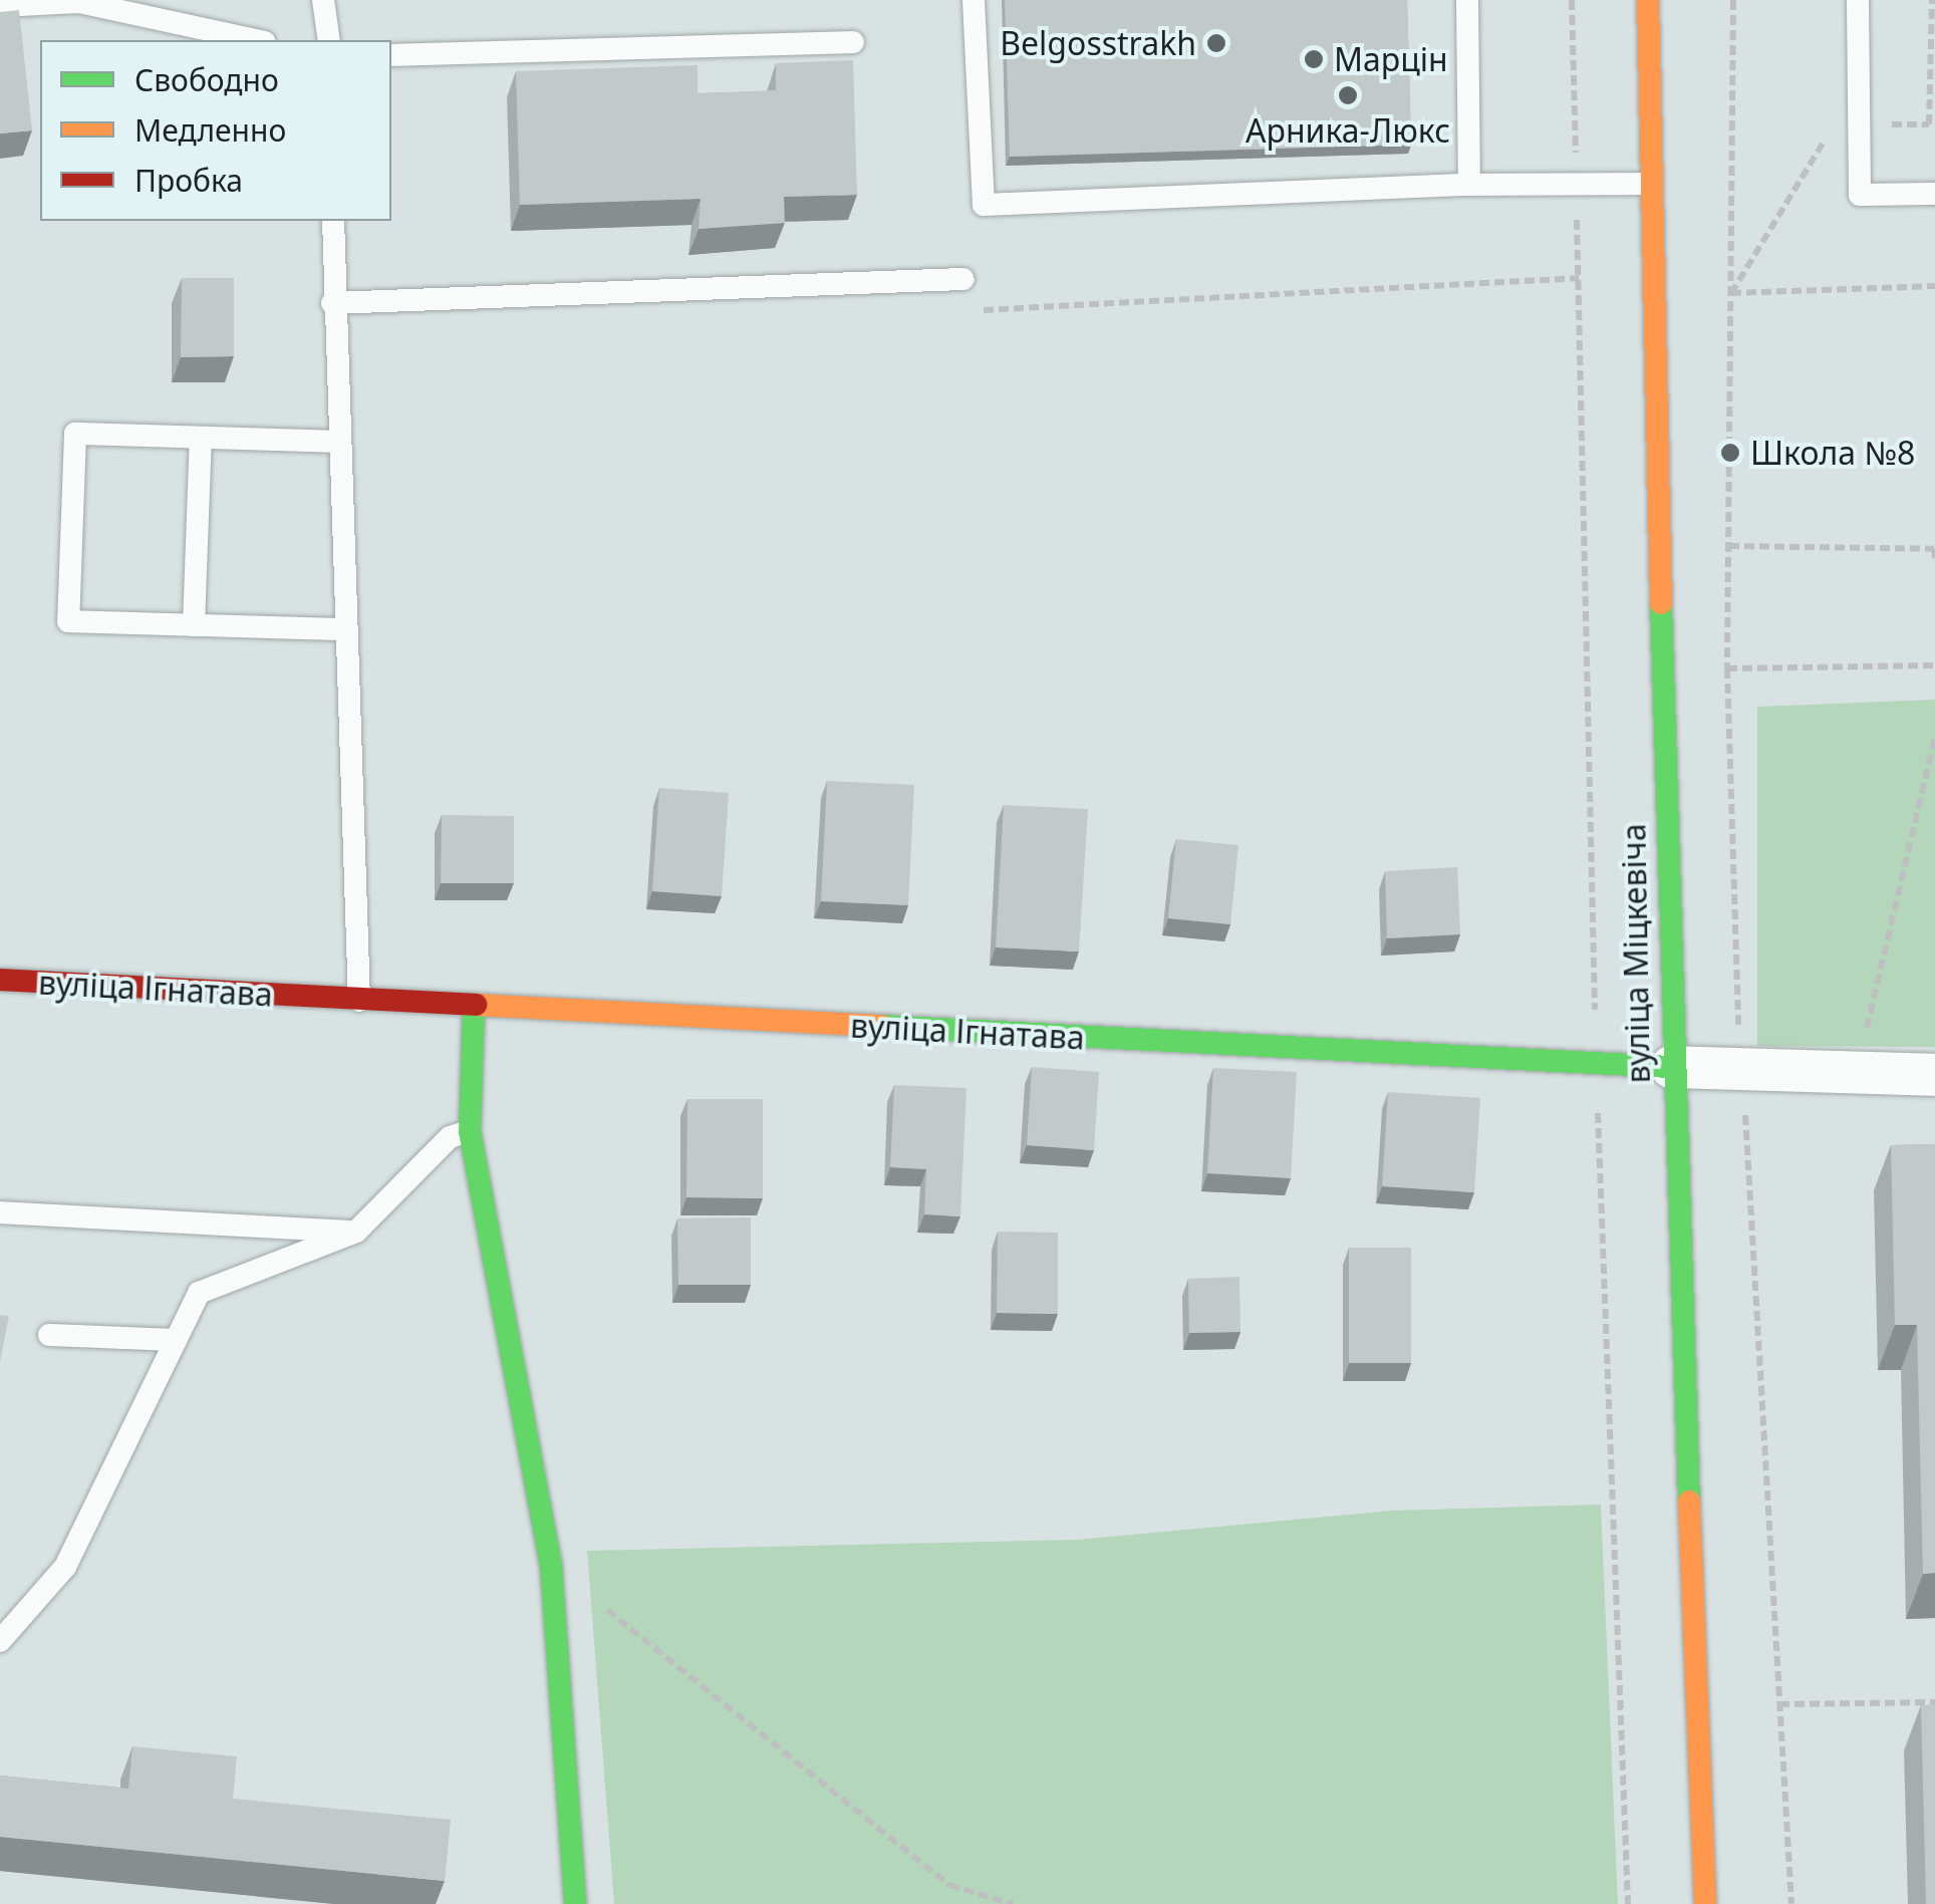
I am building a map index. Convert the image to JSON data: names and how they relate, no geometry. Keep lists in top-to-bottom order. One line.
{"streets":{"street":["вуліца Міцкевіча","вуліца Ігнатава"]},"crossings":[["вуліца Міцкевіча","вуліца Ігнатава"]],"places":["Belgosstrakh","Марцін","Арника-Люкс","Школа №8"],"legend":["Свободно","Медленно","Пробка"]}
